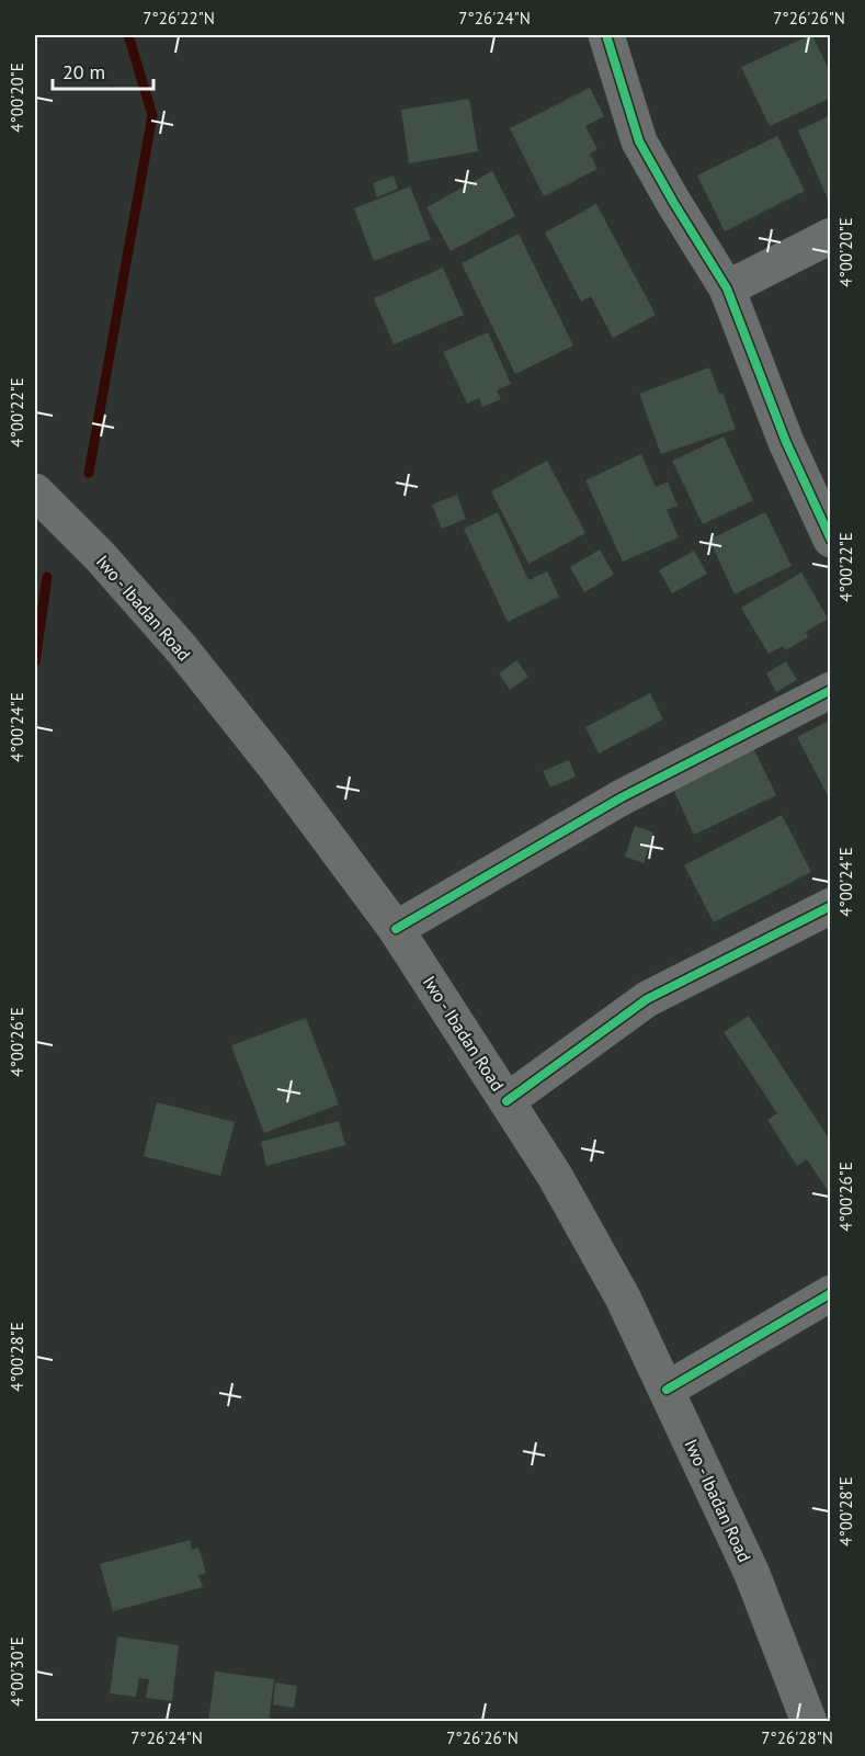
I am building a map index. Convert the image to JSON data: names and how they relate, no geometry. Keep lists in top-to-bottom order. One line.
{"streets":{"main road":["Iwo - Ibadan Road"]},"scale_bar":"20 m","coordinates":["7°26'22\"N","7°26'24\"N","7°26'26\"N","4°00'20\"E","4°00'22\"E","4°00'24\"E","4°00'26\"E","4°00'28\"E","4°00'30\"E","7°26'28\"N"]}
